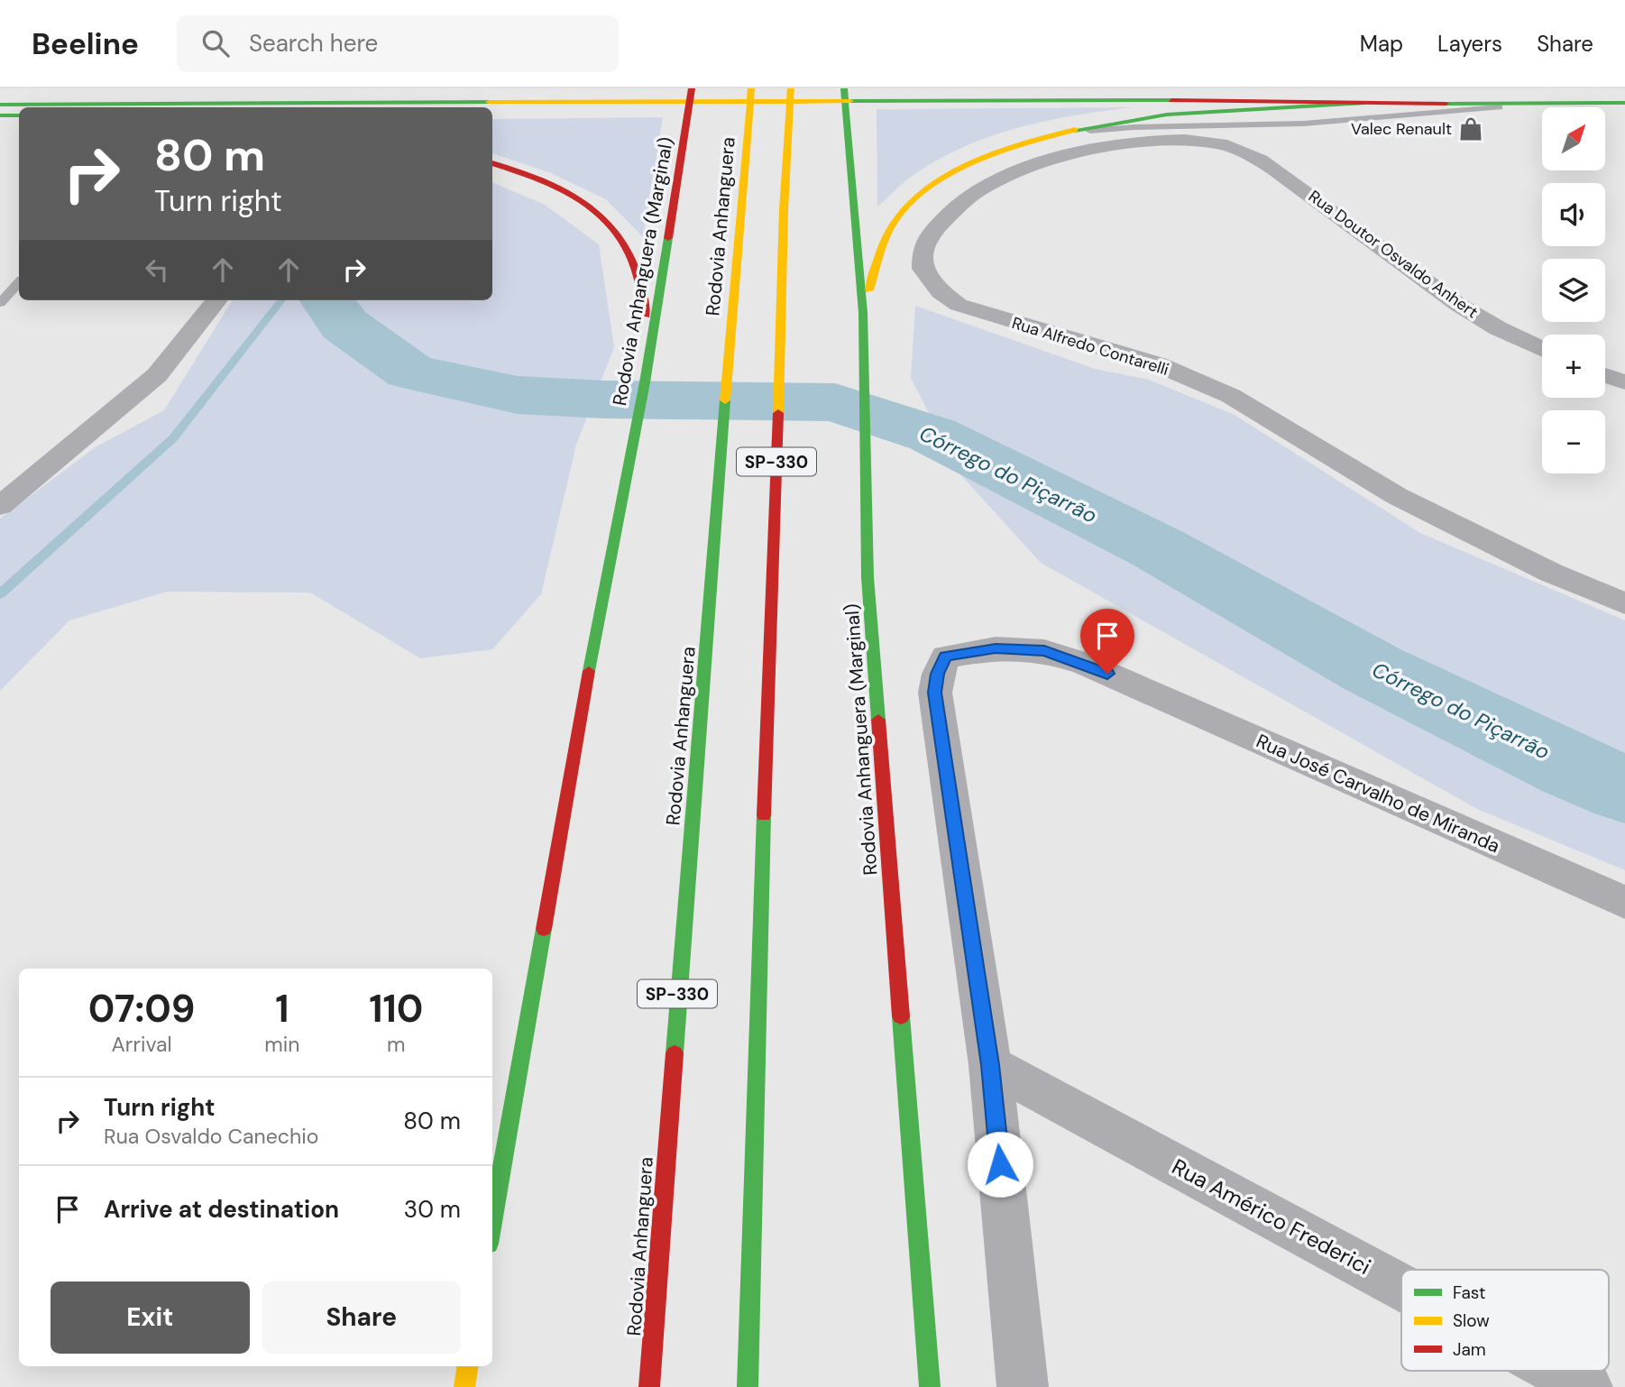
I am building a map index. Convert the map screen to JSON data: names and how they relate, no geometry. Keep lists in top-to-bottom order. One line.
{"streets":{"main road":["Rodovia Anhanguera","Rodovia Anhanguera (Marginal)","SP-330"],"street":["Rua Doutor Osvaldo Anhert","Rua Alfredo Contarelli","Rua José Carvalho de Miranda","Rua Américo Frederici"]},"crossings":[["Rua Doutor Osvaldo Anhert","Rua Alfredo Contarelli"],["Rua José Carvalho de Miranda","Rua Américo Frederici"]],"water":["Córrego do Piçarrão"],"places":{"shop":["Valec Renault"]},"legend":["Fast","Slow","Jam"],"north":"top right","page":{"header":"Beeline","search":"Search here","nav":["Map","Layers","Share"],"map_buttons":["+","−"],"turn":["80 m","Turn right"],"eta":["07:09","Arrival","1","min","110","m"],"list":[{"name":"Turn right","note":"Rua Osvaldo Canechio","value":"80 m"},{"name":"Arrive at destination","value":"30 m"}],"buttons":["Exit","Share"]}}
